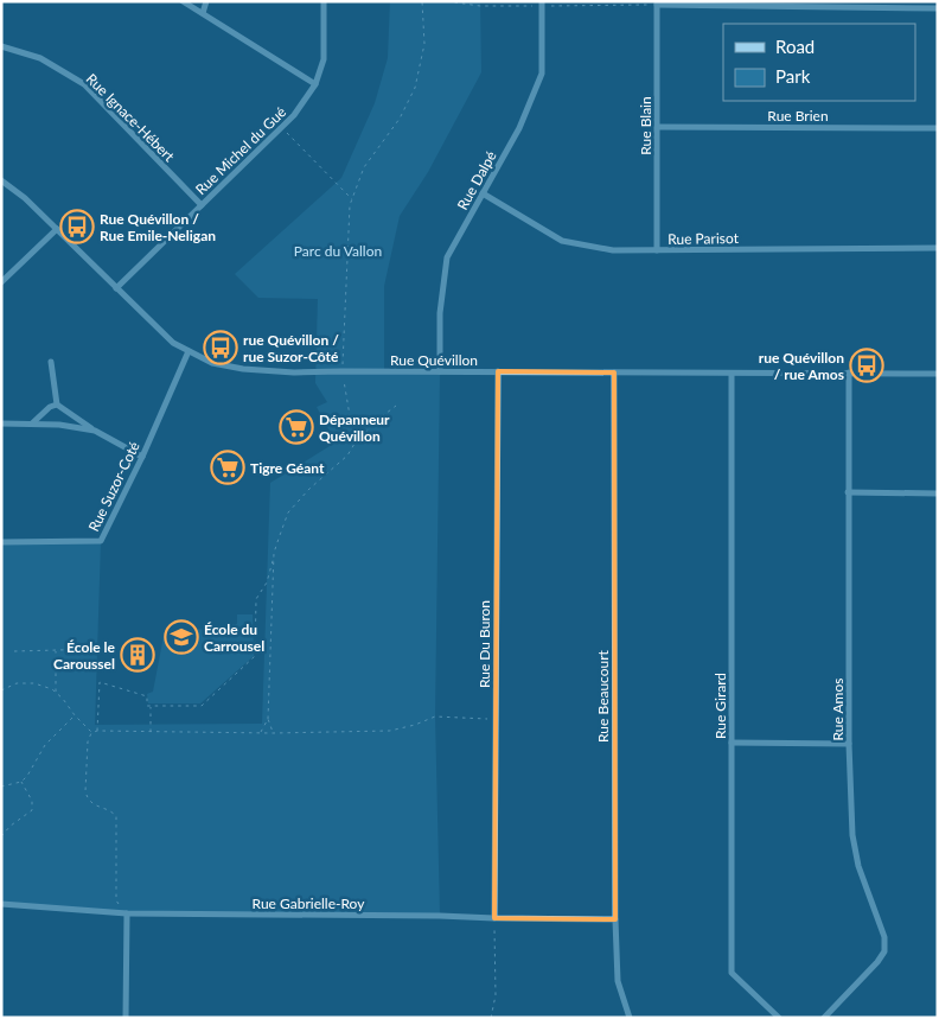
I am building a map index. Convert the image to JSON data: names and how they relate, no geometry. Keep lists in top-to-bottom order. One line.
{"streets":{"street":["Rue Brien","Rue Ignace-Hébert","Rue Blain","Rue Michel du Gué","Rue Dalpé","Rue Parisot","Rue Quévillon","Rue Suzor-Coté","Rue Du Buron","Rue Beaucourt","Rue Girard","Rue Amos","Rue Gabrielle-Roy"]},"crossings":[["Rue Brien","Rue Blain"],["Rue Ignace-Hébert","Rue Michel du Gué"],["Rue Blain","Rue Parisot"],["Rue Michel du Gué","Rue Quévillon"],["Rue Dalpé","Rue Parisot"],["Rue Dalpé","Rue Quévillon"],["Rue Quévillon","Rue Suzor-Coté"],["Rue Quévillon","Rue Du Buron"],["Rue Quévillon","Rue Beaucourt"],["Rue Quévillon","Rue Girard"],["Rue Quévillon","Rue Amos"],["Rue Du Buron","Rue Gabrielle-Roy"],["Rue Beaucourt","Rue Gabrielle-Roy"]],"parks":["Parc du Vallon"],"places":{"bus stop":["Rue Quévillon / Rue Emile-Neligan","rue Quévillon / rue Suzor-Côté","rue Quévillon / rue Amos"],"supermarket":["Dépanneur Quévillon","Tigre Géant"],"school or university":["École du Carrousel"],"building":["École le Caroussel"]},"legend":["Road","Park"]}
